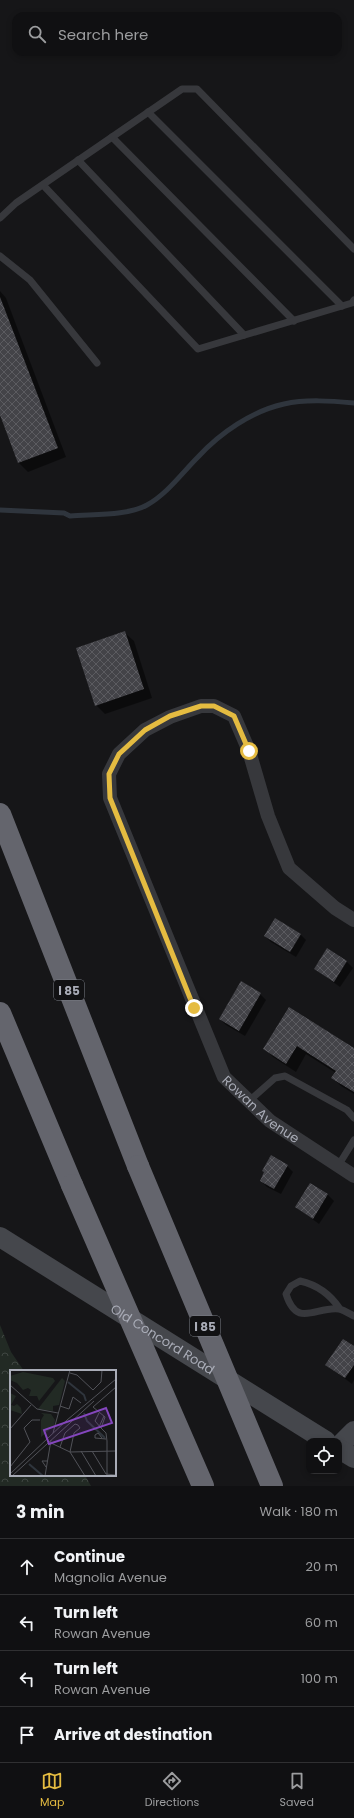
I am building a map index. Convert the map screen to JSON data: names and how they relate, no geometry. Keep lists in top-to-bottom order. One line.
{"streets":{"highway":["I 85"],"main road":["Old Concord Road"],"street":["Rowan Avenue"]},"page":{"search":"Search here","heading":["3 min","Walk · 180 m"],"list":[["Continue","Magnolia Avenue","20 m"],["Turn left","Rowan Avenue","60 m"],["Turn left","Rowan Avenue","100 m"],"Arrive at destination"],"nav":["Map","Directions","Saved"]}}
